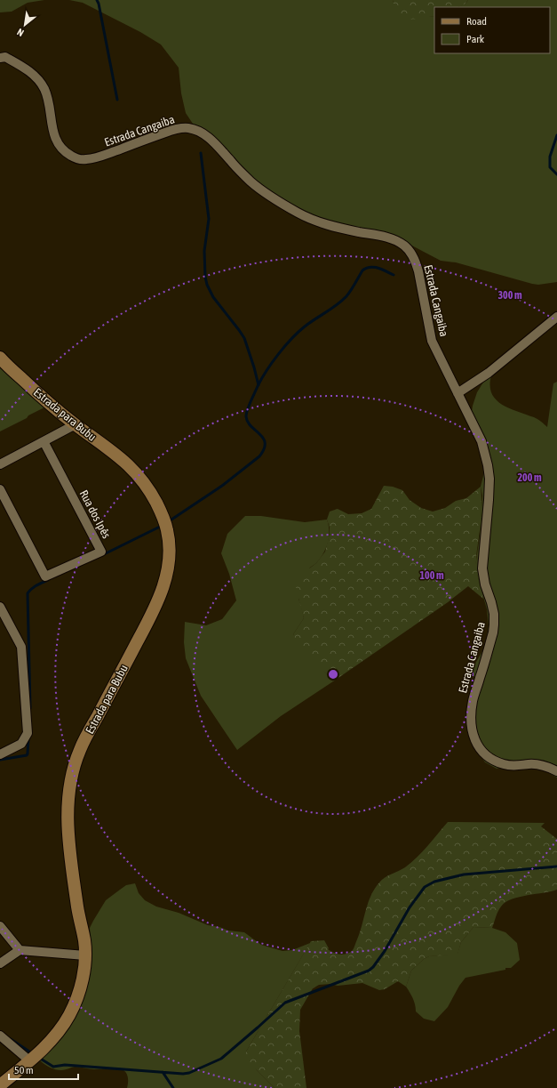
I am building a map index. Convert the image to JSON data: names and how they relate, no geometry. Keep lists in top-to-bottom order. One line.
{"streets":{"street":["Estrada Cangaiba","Estrada para Bubu","Rua dos Ipês"]},"legend":["Road","Park"],"scale_bar":"50 m","north":"bottom left","rings":["300 m","200 m","100 m"]}
